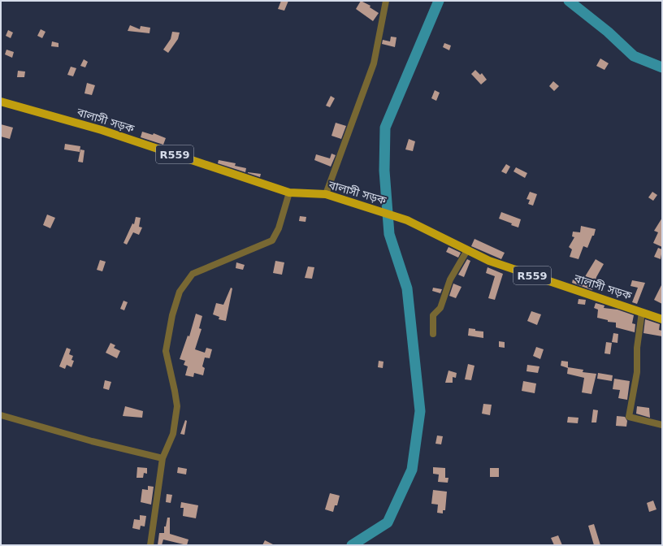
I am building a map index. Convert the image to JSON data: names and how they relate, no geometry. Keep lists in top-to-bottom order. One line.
{"streets":{"main road":["বালাসী সড়ক","R559"]}}
